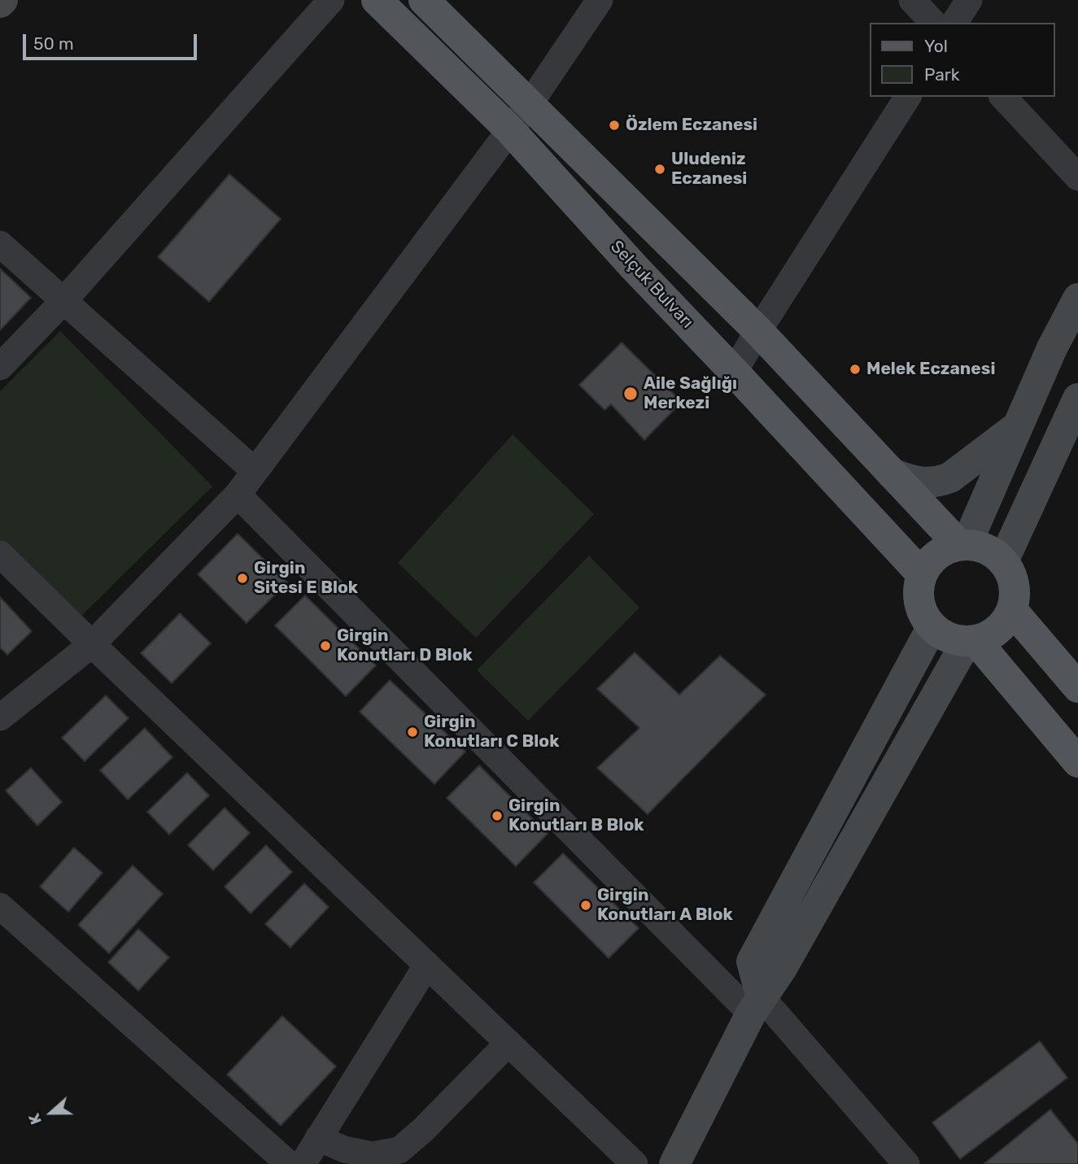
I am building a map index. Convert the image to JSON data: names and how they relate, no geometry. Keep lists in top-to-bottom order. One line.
{"streets":{"main road":["Selçuk Bulvarı"]},"places":["Özlem Eczanesi","Uludeniz Eczanesi","Melek Eczanesi","Aile Sağlığı Merkezi","Girgin Sitesi E Blok","Girgin Konutları D Blok","Girgin Konutları C Blok","Girgin Konutları B Blok","Girgin Konutları A Blok"],"legend":["Yol","Park"],"scale_bar":"50 m","north":"left"}
